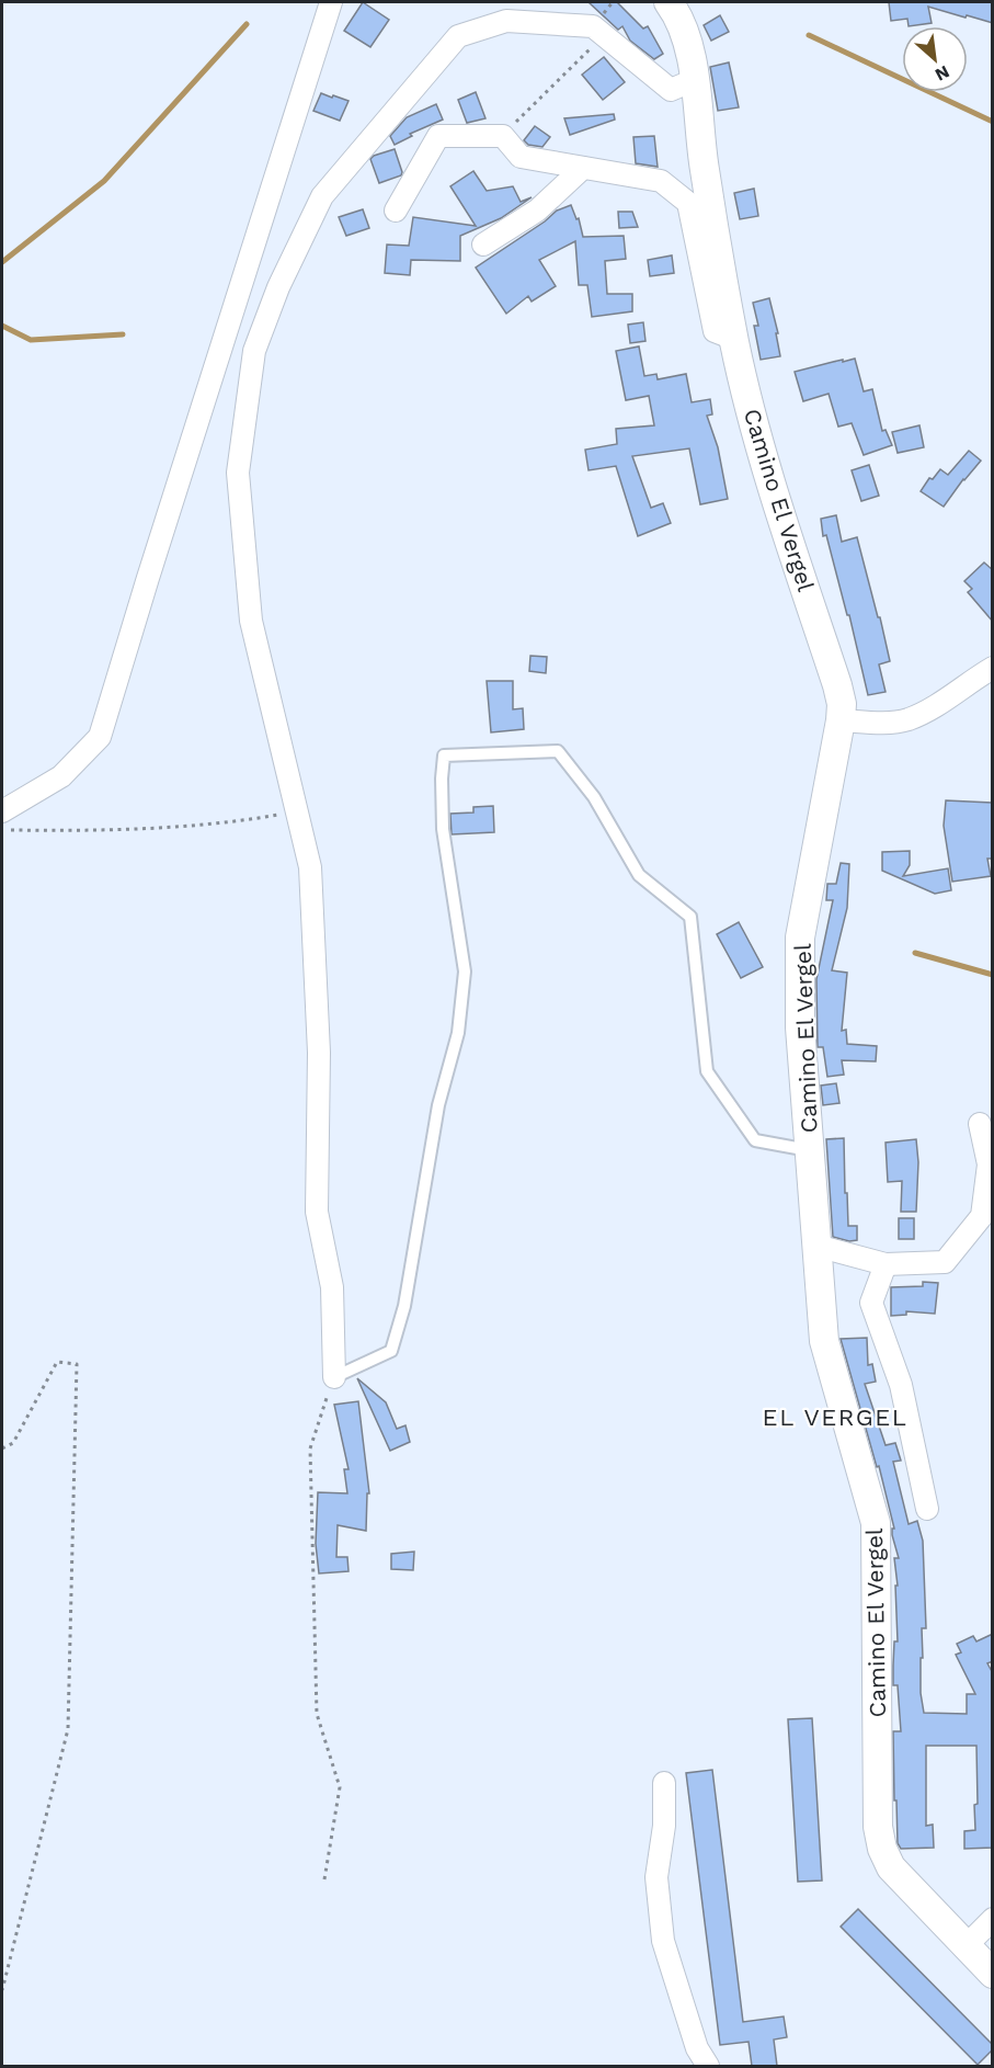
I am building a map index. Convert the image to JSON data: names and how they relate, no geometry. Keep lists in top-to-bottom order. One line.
{"streets":{"street":["Camino El Vergel"]},"districts":["EL VERGEL"],"north":"bottom right"}
